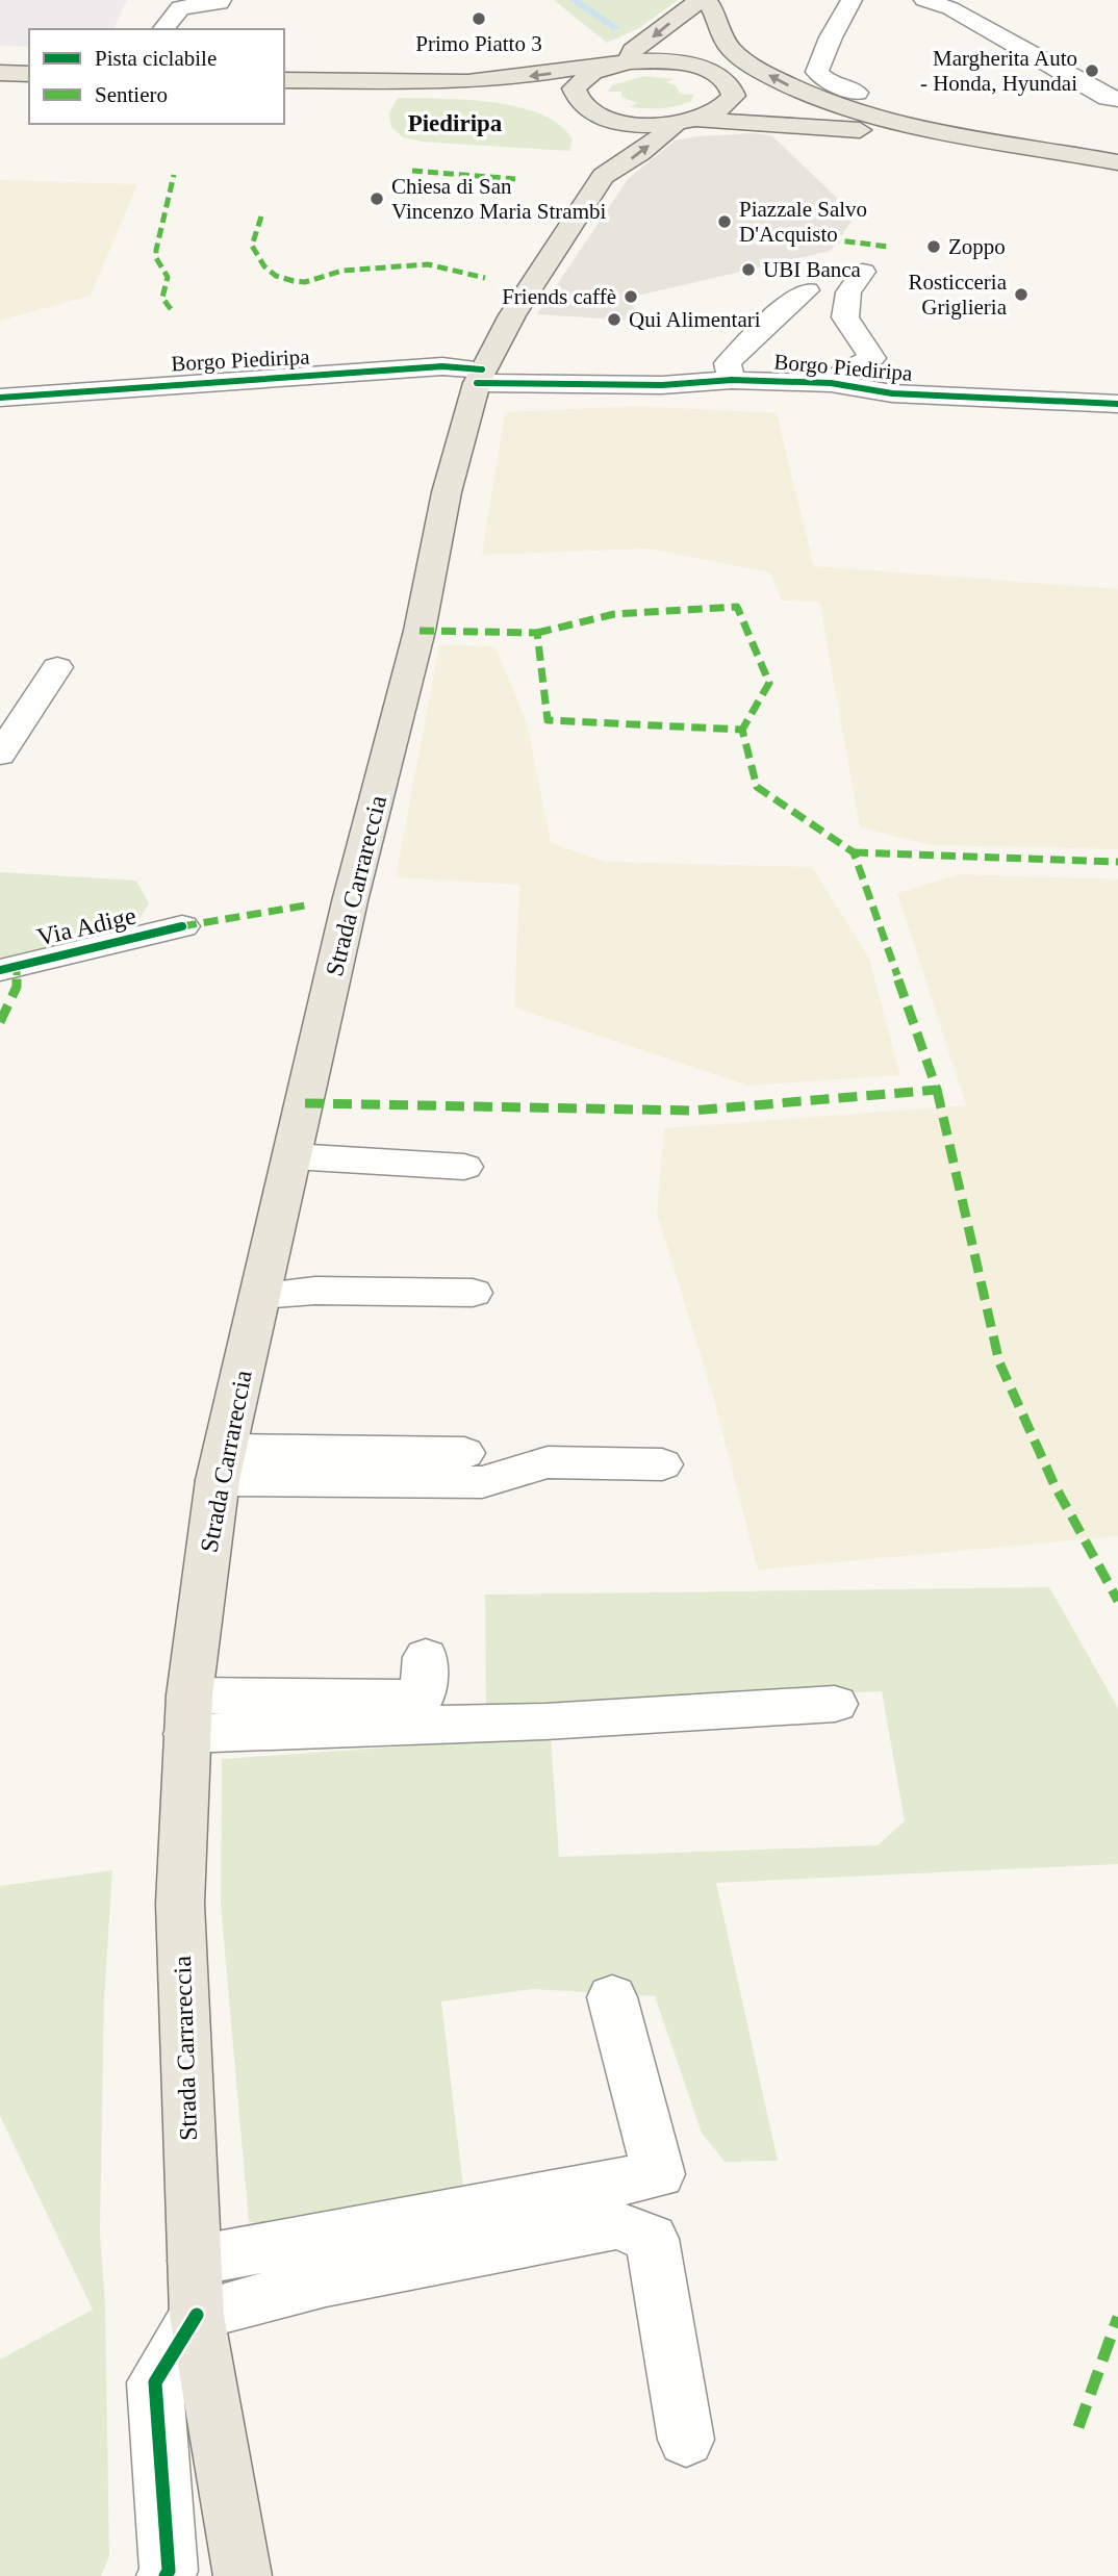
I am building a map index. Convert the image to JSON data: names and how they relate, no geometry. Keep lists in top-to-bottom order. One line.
{"streets":{"main road":["Strada Carrareccia"],"street":["Borgo Piediripa","Via Adige"]},"crossings":[["Borgo Piediripa","Strada Carrareccia"]],"districts":["Piediripa"],"places":["Primo Piatto 3","Margherita Auto - Honda, Hyundai","Chiesa di San Vincenzo Maria Strambi","Piazzale Salvo D'Acquisto","Zoppo","UBI Banca","Rosticceria Griglieria","Friends caffè","Qui Alimentari"],"legend":["Pista ciclabile","Sentiero"]}
